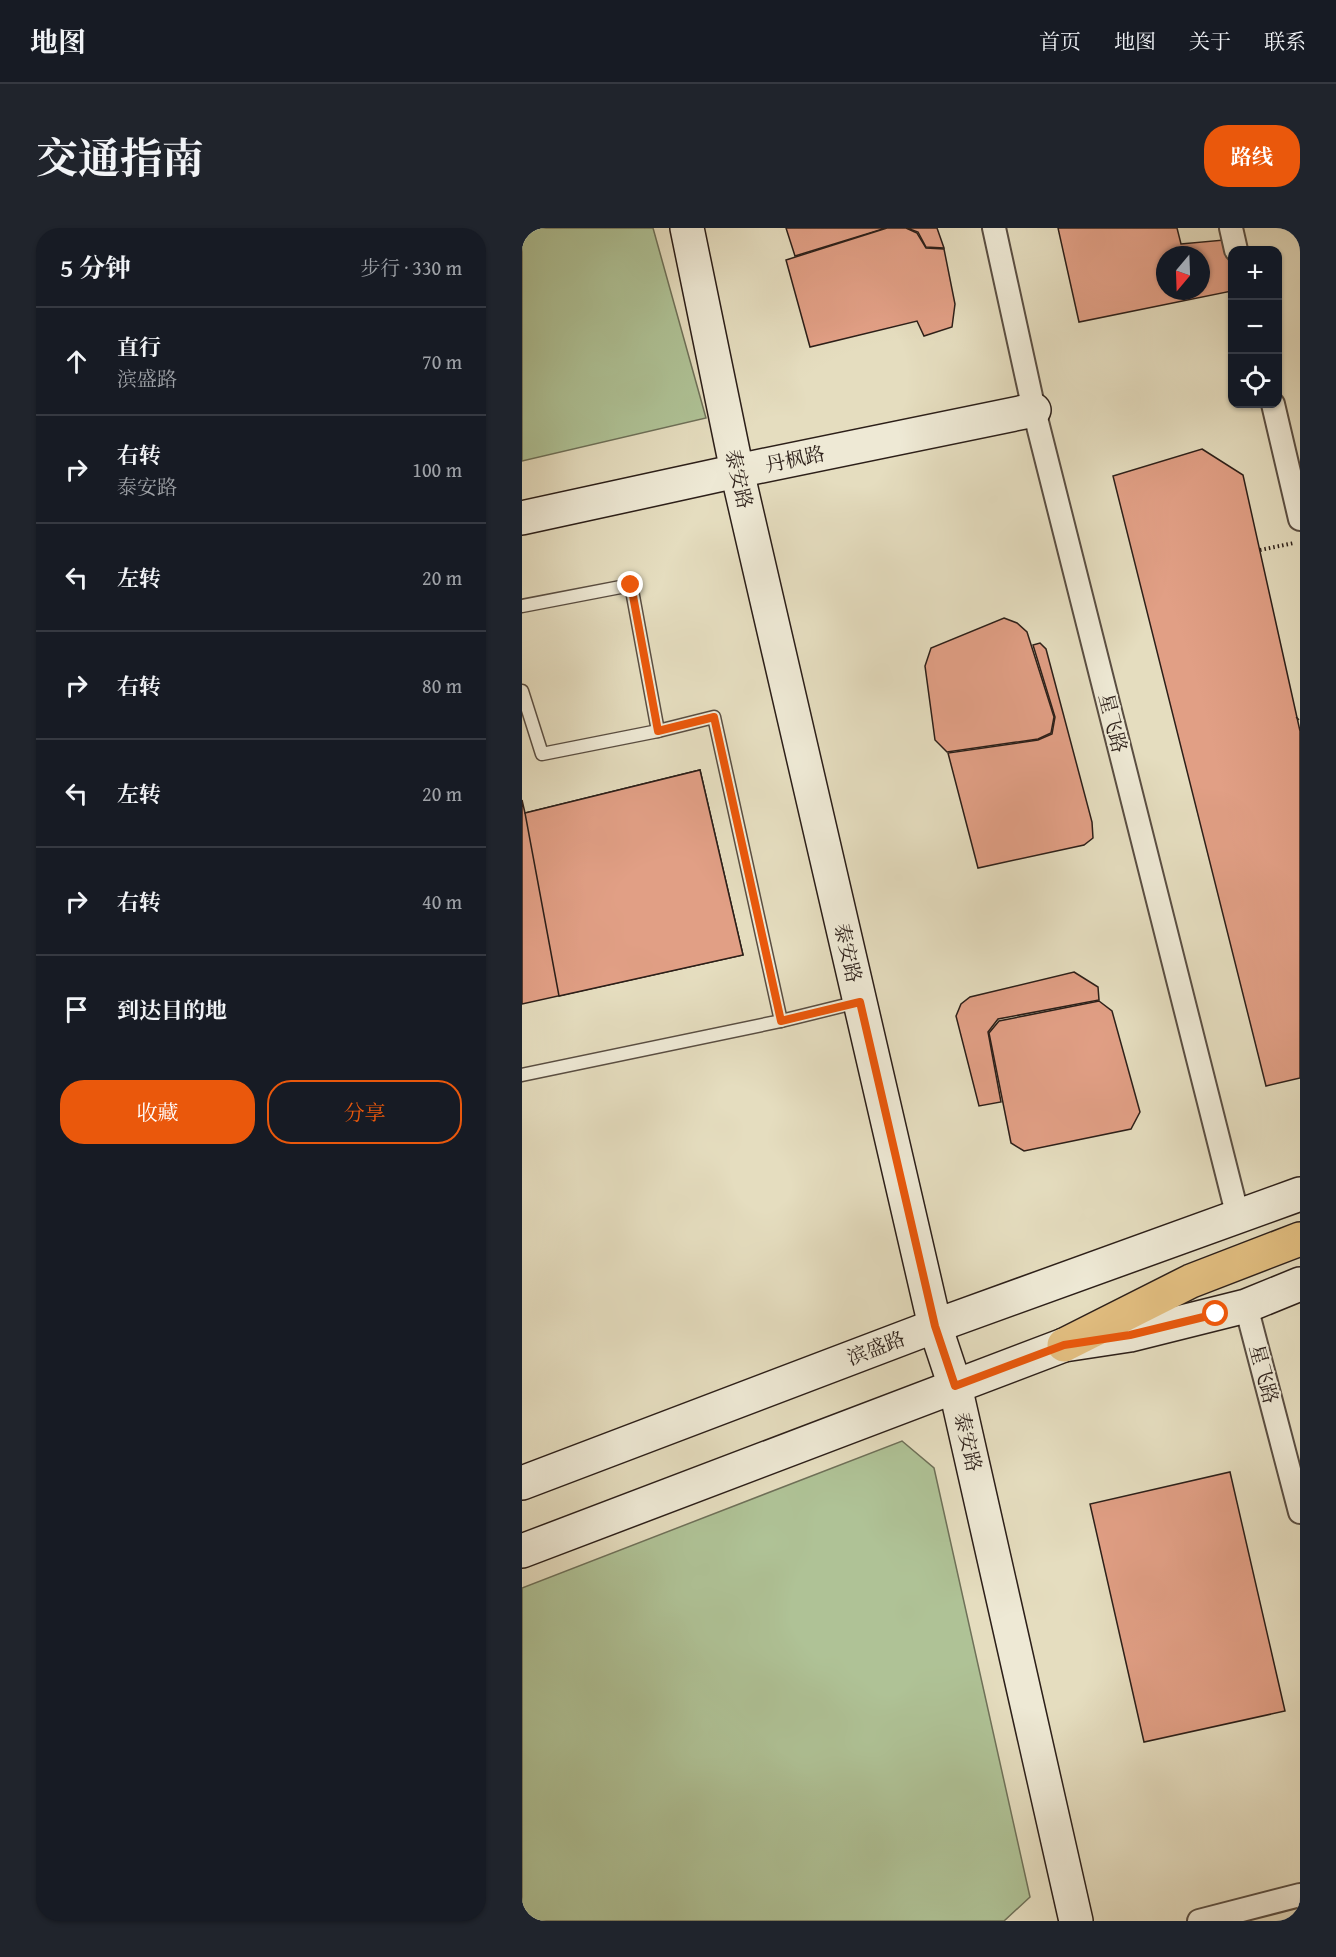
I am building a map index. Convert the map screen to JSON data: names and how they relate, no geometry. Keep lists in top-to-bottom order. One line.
{"streets":{"street":["丹枫路","泰安路","星飞路","滨盛路"]},"crossings":[["丹枫路","泰安路"],["丹枫路","星飞路"],["泰安路","滨盛路"],["星飞路","滨盛路"]],"north":"bottom","page":{"header":"地图","nav":["首页","地图","关于","联系"],"title":"交通指南","buttons":["路线",["收藏","分享"]],"heading":["5 分钟","步行 · 330 m"],"map_buttons":["+","−"],"list":[["直行","滨盛路","70 m"],["右转","泰安路","100 m"],["左转","20 m"],["右转","80 m"],["左转","20 m"],["右转","40 m"],"到达目的地"]}}
